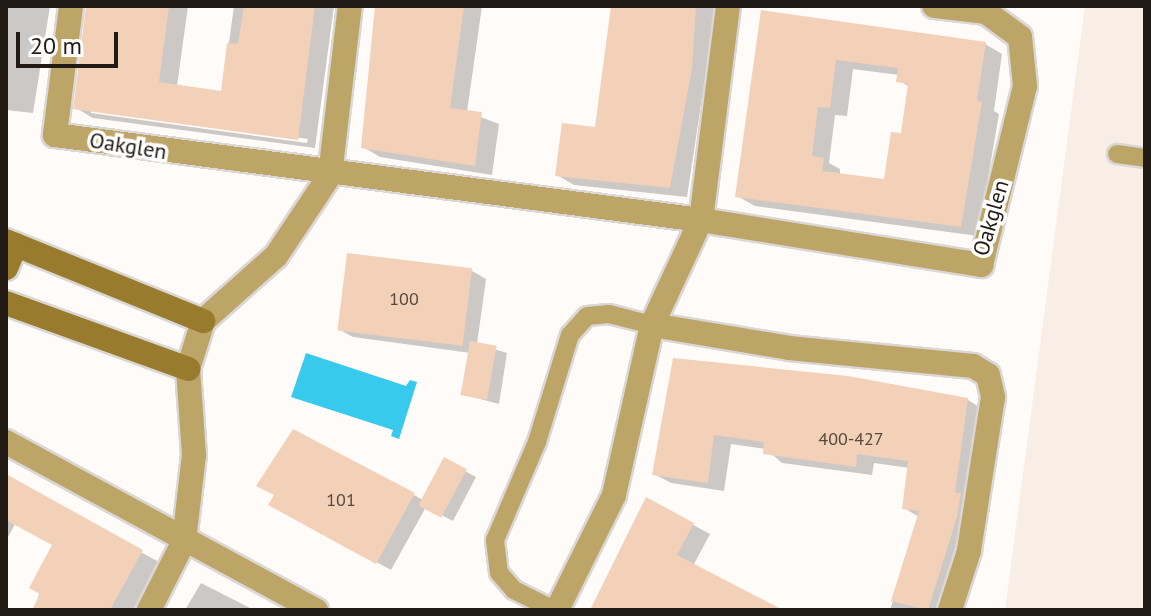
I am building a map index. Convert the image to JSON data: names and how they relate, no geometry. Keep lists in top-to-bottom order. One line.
{"streets":{"street":["Oakglen"]},"house_numbers":["100","400-427","101"],"scale_bar":"20 m"}
